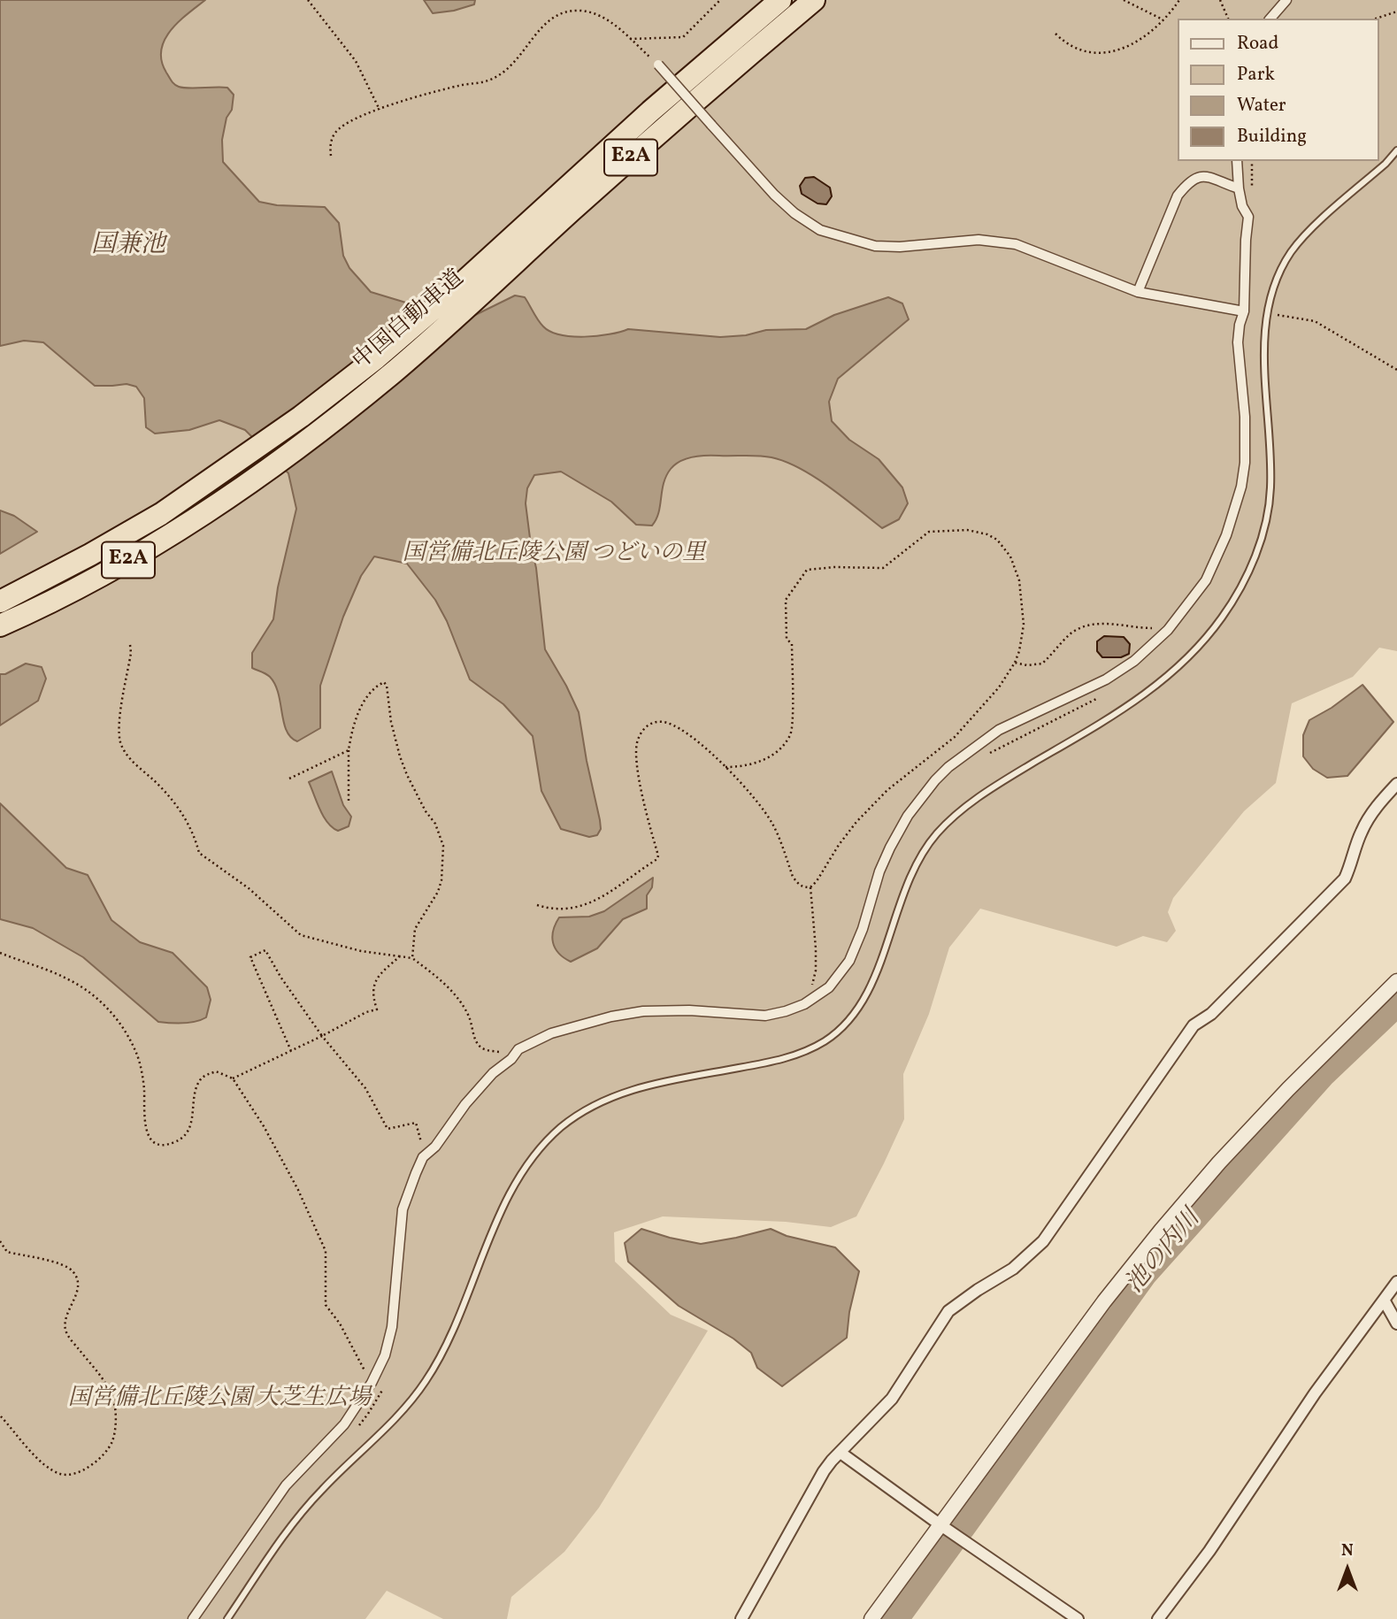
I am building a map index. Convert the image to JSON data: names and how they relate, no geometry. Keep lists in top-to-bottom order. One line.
{"streets":{"highway":["E2A","中国自動車道"]},"water":["国兼池","池の内川"],"parks":["国営備北丘陵公園 つどいの里","国営備北丘陵公園 大芝生広場"],"legend":["Road","Park","Water","Building"],"north":"top"}
